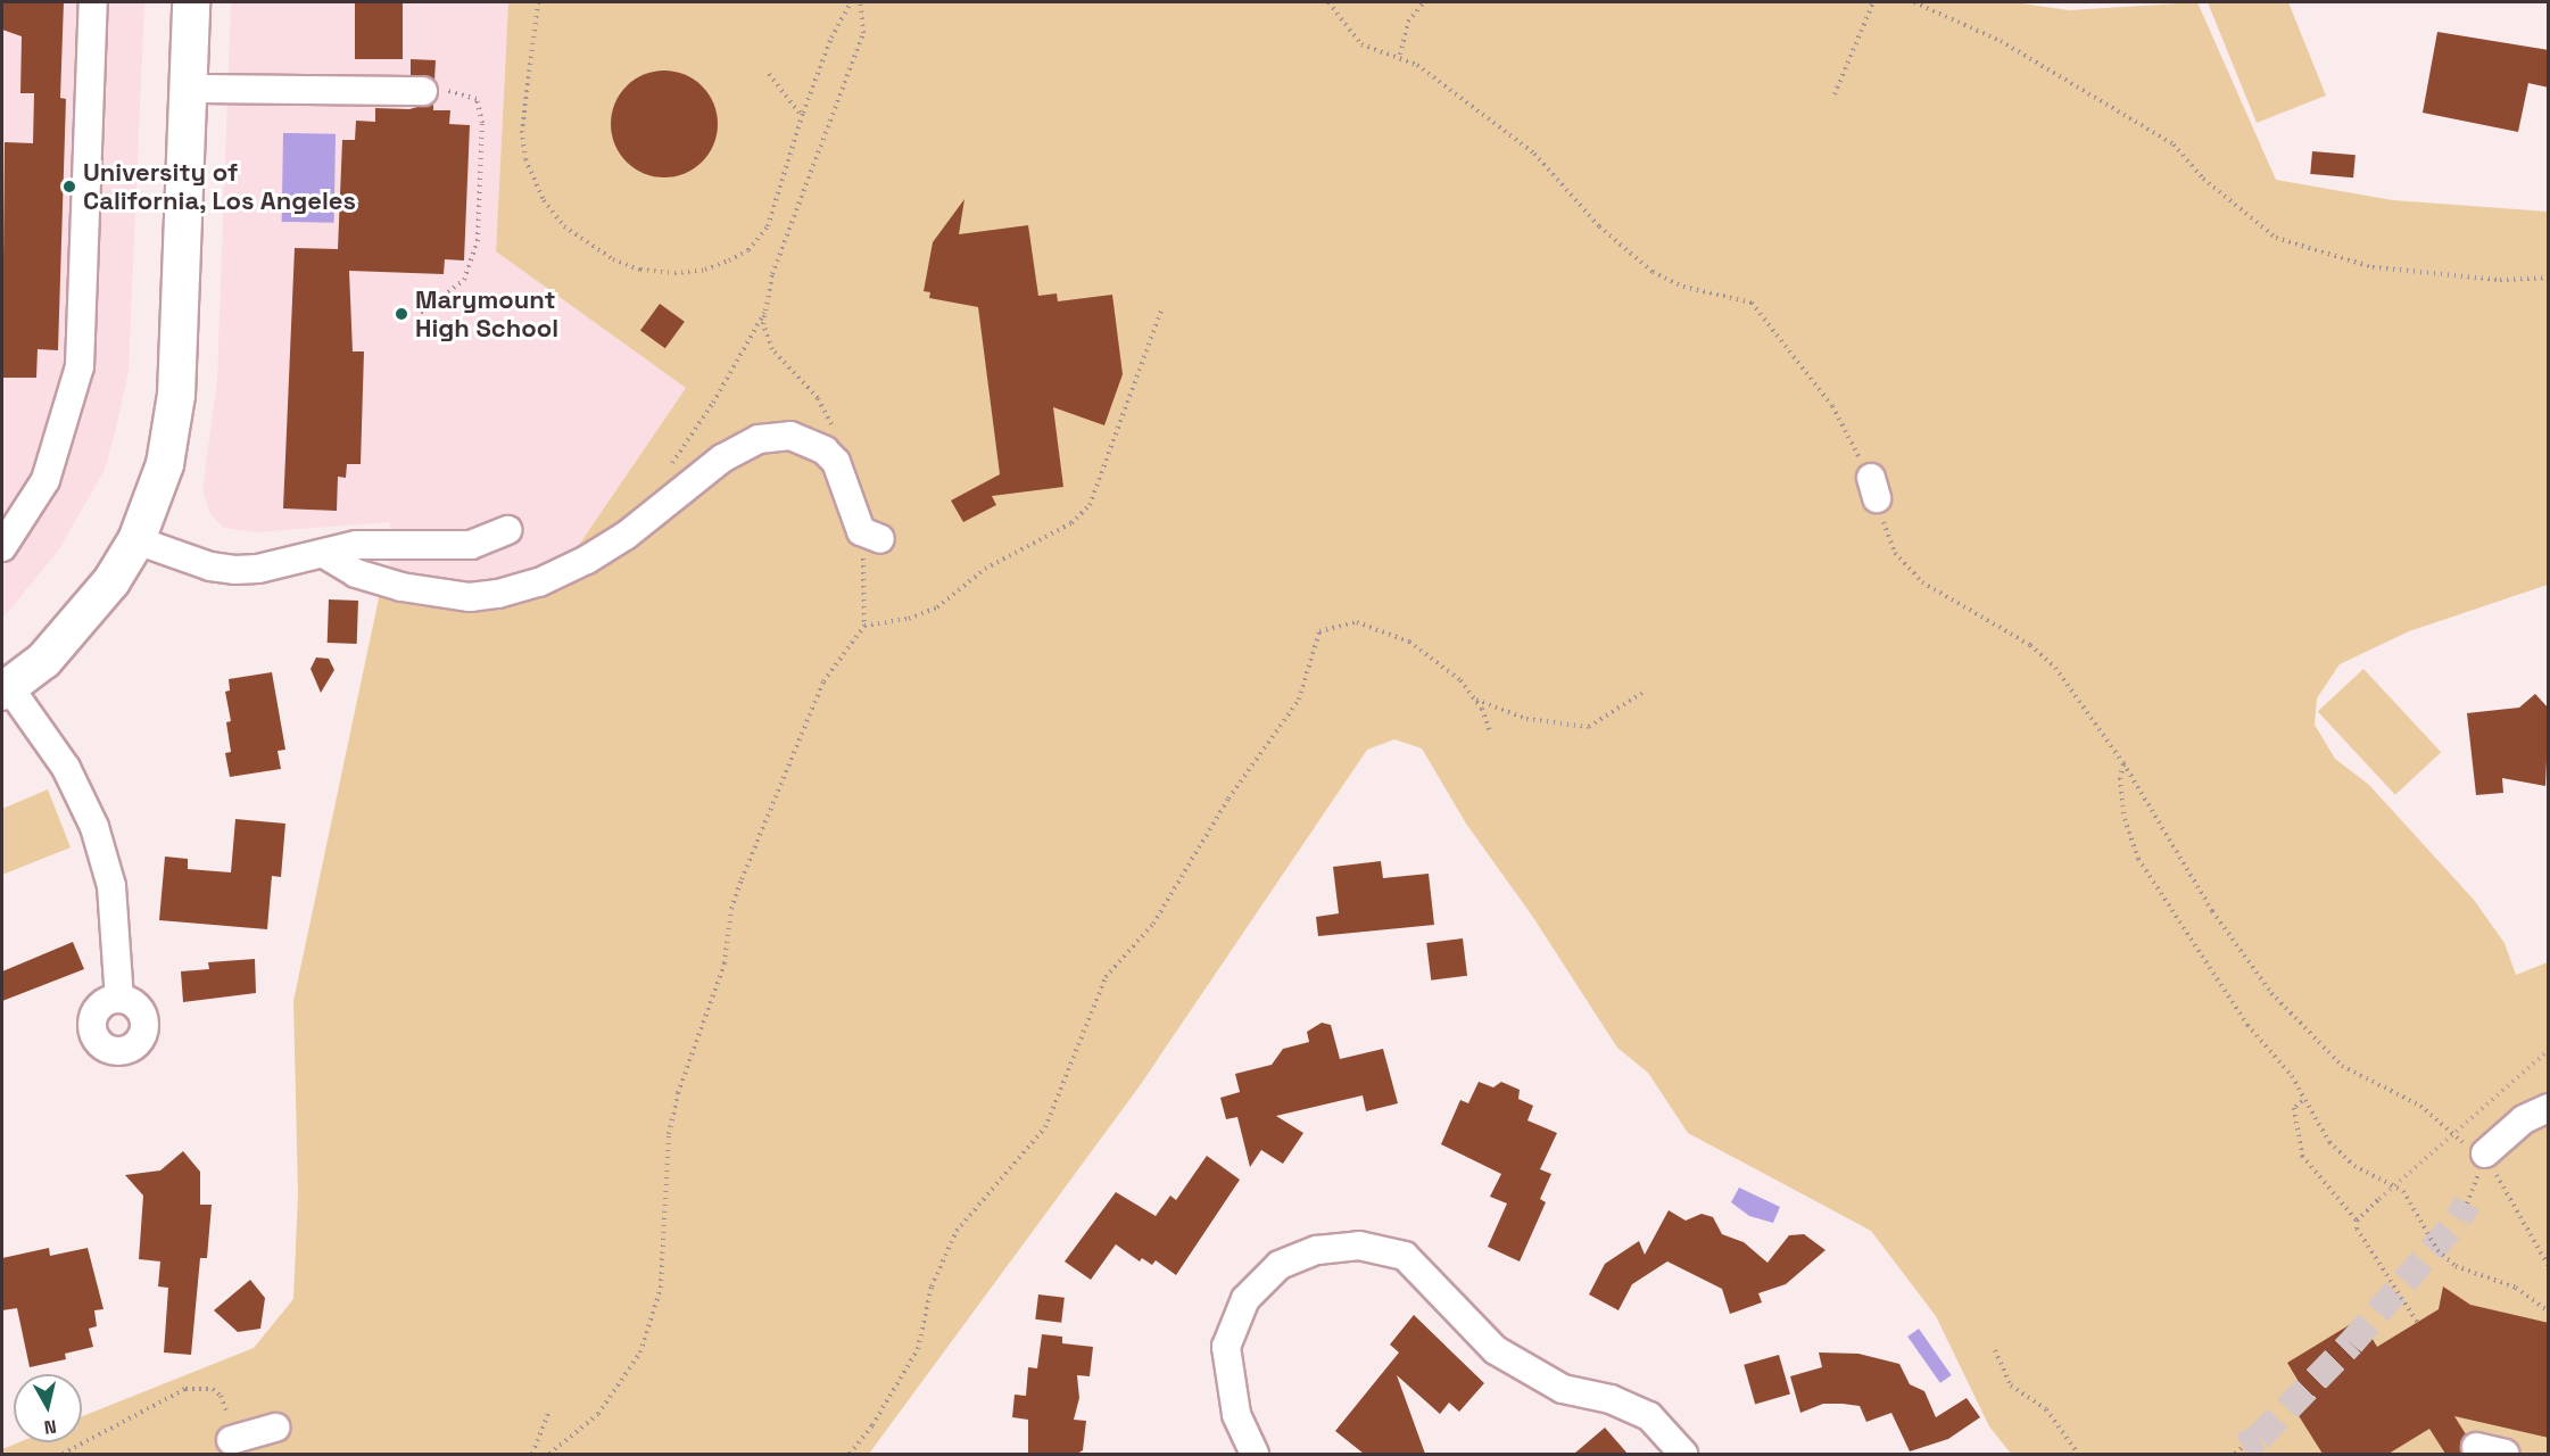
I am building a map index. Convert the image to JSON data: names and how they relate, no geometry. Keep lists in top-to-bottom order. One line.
{"places":["University of California, Los Angeles","Marymount High School"],"north":"bottom"}
